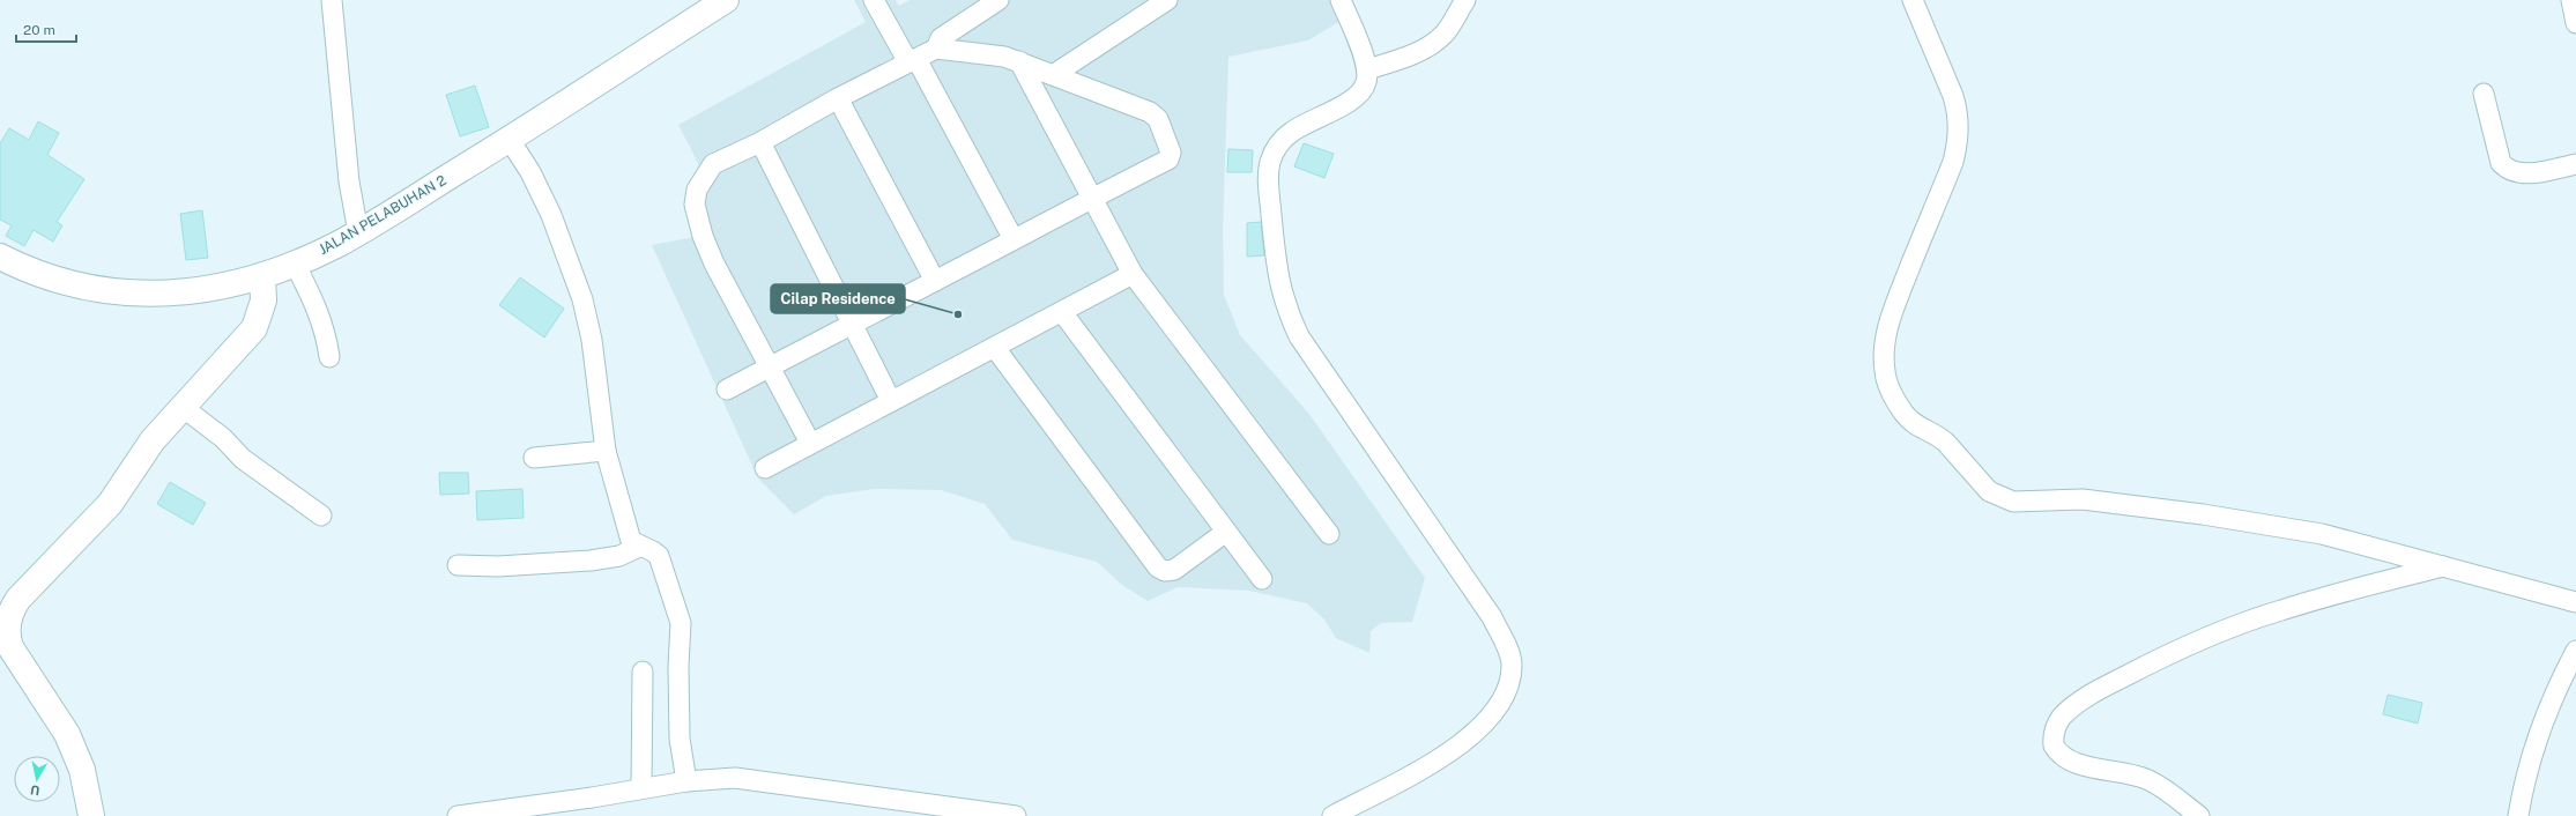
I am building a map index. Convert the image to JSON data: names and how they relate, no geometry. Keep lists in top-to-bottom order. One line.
{"streets":{"main road":["JALAN PELABUHAN 2"]},"places":["Cilap Residence"],"scale_bar":"20 m","north":"bottom"}
